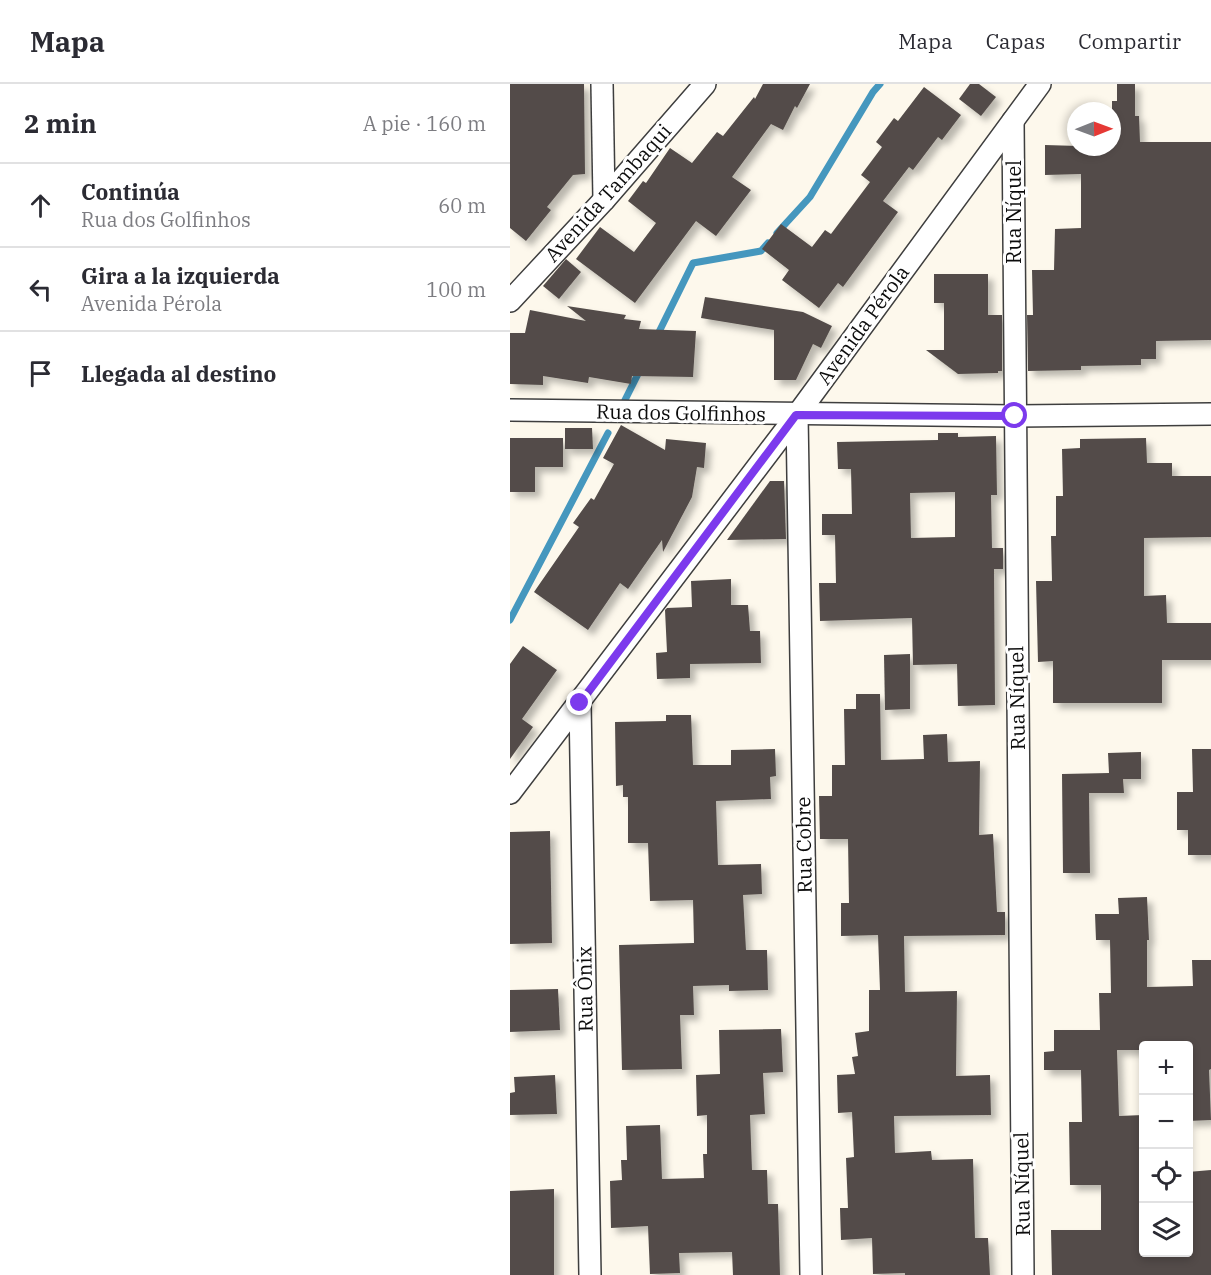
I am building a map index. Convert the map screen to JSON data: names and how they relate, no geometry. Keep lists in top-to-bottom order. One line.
{"streets":{"street":["Avenida Tambaqui","Rua Níquel","Avenida Pérola","Rua dos Golfinhos","Rua Cobre","Rua Ônix"]},"crossings":[["Rua Níquel","Avenida Pérola"],["Rua Níquel","Rua dos Golfinhos"],["Avenida Pérola","Rua dos Golfinhos"],["Avenida Pérola","Rua Cobre"],["Avenida Pérola","Rua Ônix"],["Rua dos Golfinhos","Rua Cobre"]],"north":"right","page":{"header":"Mapa","nav":["Mapa","Capas","Compartir"],"heading":["2 min","A pie · 160 m"],"list":[["Continúa","Rua dos Golfinhos","60 m"],["Gira a la izquierda","Avenida Pérola","100 m"],"Llegada al destino"],"map_buttons":["+","−"]}}
